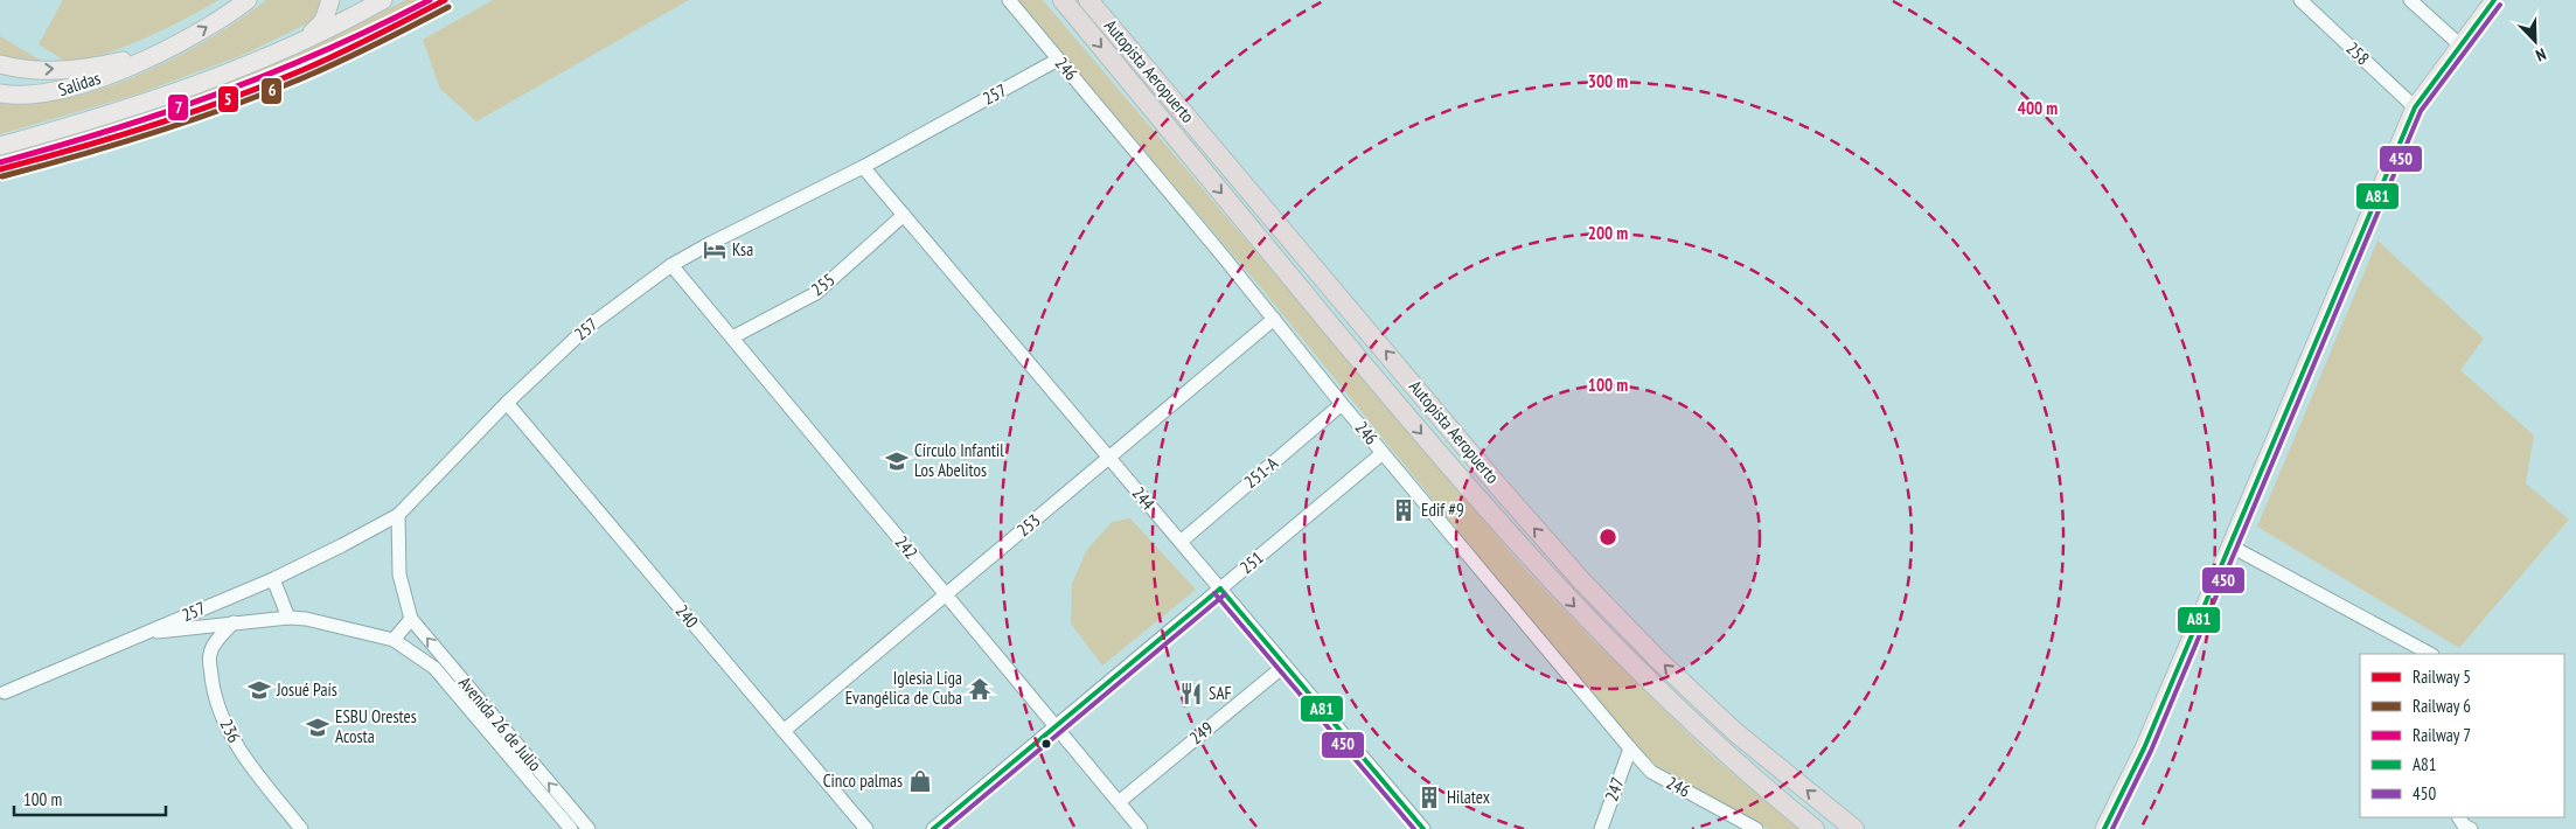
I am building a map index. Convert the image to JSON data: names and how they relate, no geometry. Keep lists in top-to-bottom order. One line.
{"streets":{"highway":["Autopista Aeropuerto"],"main road":["Salidas"],"street":["258","246","257","255","251-A","244","253","242","251","240","Avenida 26 de Julio","236","249","247"]},"crossings":[["246","257"],["246","251-A"],["246","253"],["246","251"],["246","247"],["257","244"],["257","242"],["257","240"],["257","Avenida 26 de Julio"],["257","236"],["255","244"],["255","242"],["251-A","244"],["244","253"],["244","251"],["244","249"],["253","242"],["253","240"],["242","251"],["242","249"]],"places":{"hotel":["Ksa"],"school or university":["Círculo Infantil Los Abelitos","Josué País","ESBU Orestes Acosta"],"building":["Edif #9","Hilatex"],"temple":["Iglesia Liga Evangélica de Cuba"],"restaurant":["SAF"],"shop":["Cinco palmas"]},"lines":["rail line 5","rail line 7","transit line A81","transit line 450","rail line 6"],"legend":["Railway 5","Railway 6","Railway 7","A81","450"],"scale_bar":"100 m","north":"bottom right","rings":["300 m","400 m","200 m","100 m"]}
